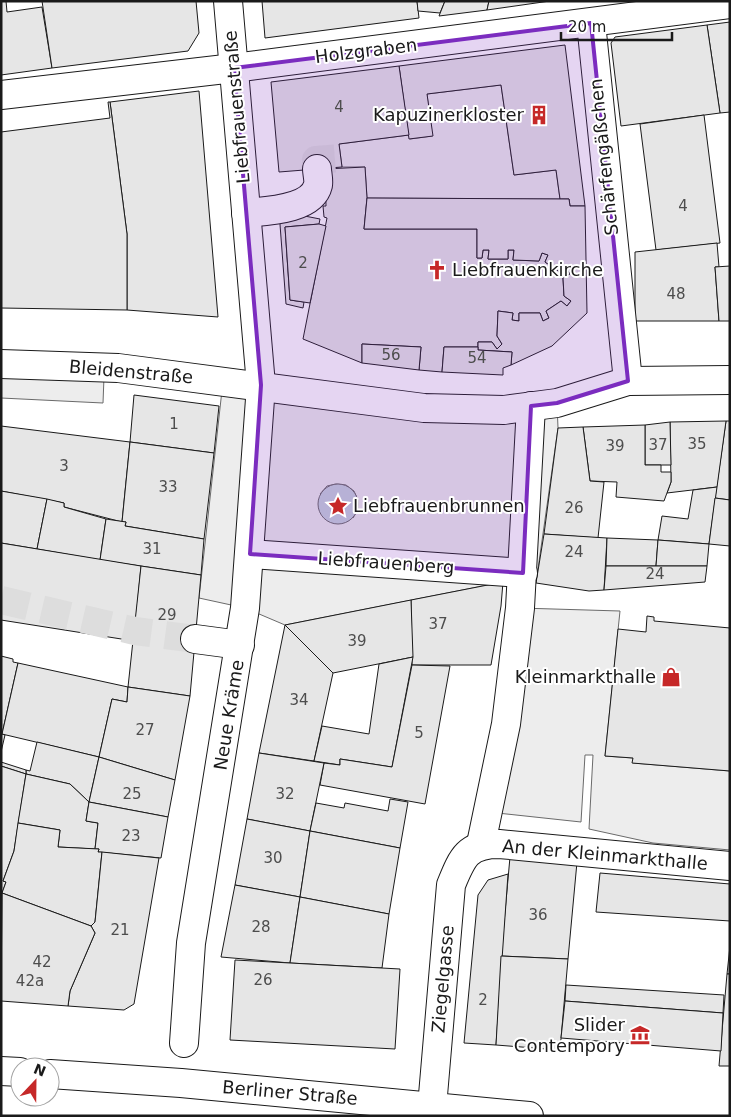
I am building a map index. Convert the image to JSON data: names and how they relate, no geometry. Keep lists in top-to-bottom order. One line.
{"streets":{"street":["Holzgraben","Liebfrauenstraße","Schärfengäßchen","Bleidenstraße","Liebfrauenberg","Neue Kräme","An der Kleinmarkthalle","Ziegelgasse","Berliner Straße"]},"crossings":[["Holzgraben","Liebfrauenstraße"],["Holzgraben","Schärfengäßchen"],["Liebfrauenstraße","Bleidenstraße"],["Liebfrauenstraße","Neue Kräme"],["Bleidenstraße","Neue Kräme"],["Liebfrauenberg","Neue Kräme"],["Liebfrauenberg","An der Kleinmarkthalle"],["An der Kleinmarkthalle","Ziegelgasse"],["Ziegelgasse","Berliner Straße"]],"places":{"building":["Kapuzinerkloster"],"church":["Liebfrauenkirche"],"place":["Liebfrauenbrunnen"],"shop":["Kleinmarkthalle"],"museum":["Slider Contempory"]},"house_numbers":["4","4","2","48","56","54","1","35","37","39","3","33","26","31","24","24","29","37","39","34","27","5","25","32","23","30","36","28","21","42","26","42a","2"],"scale_bar":"20 m","north":"top"}
